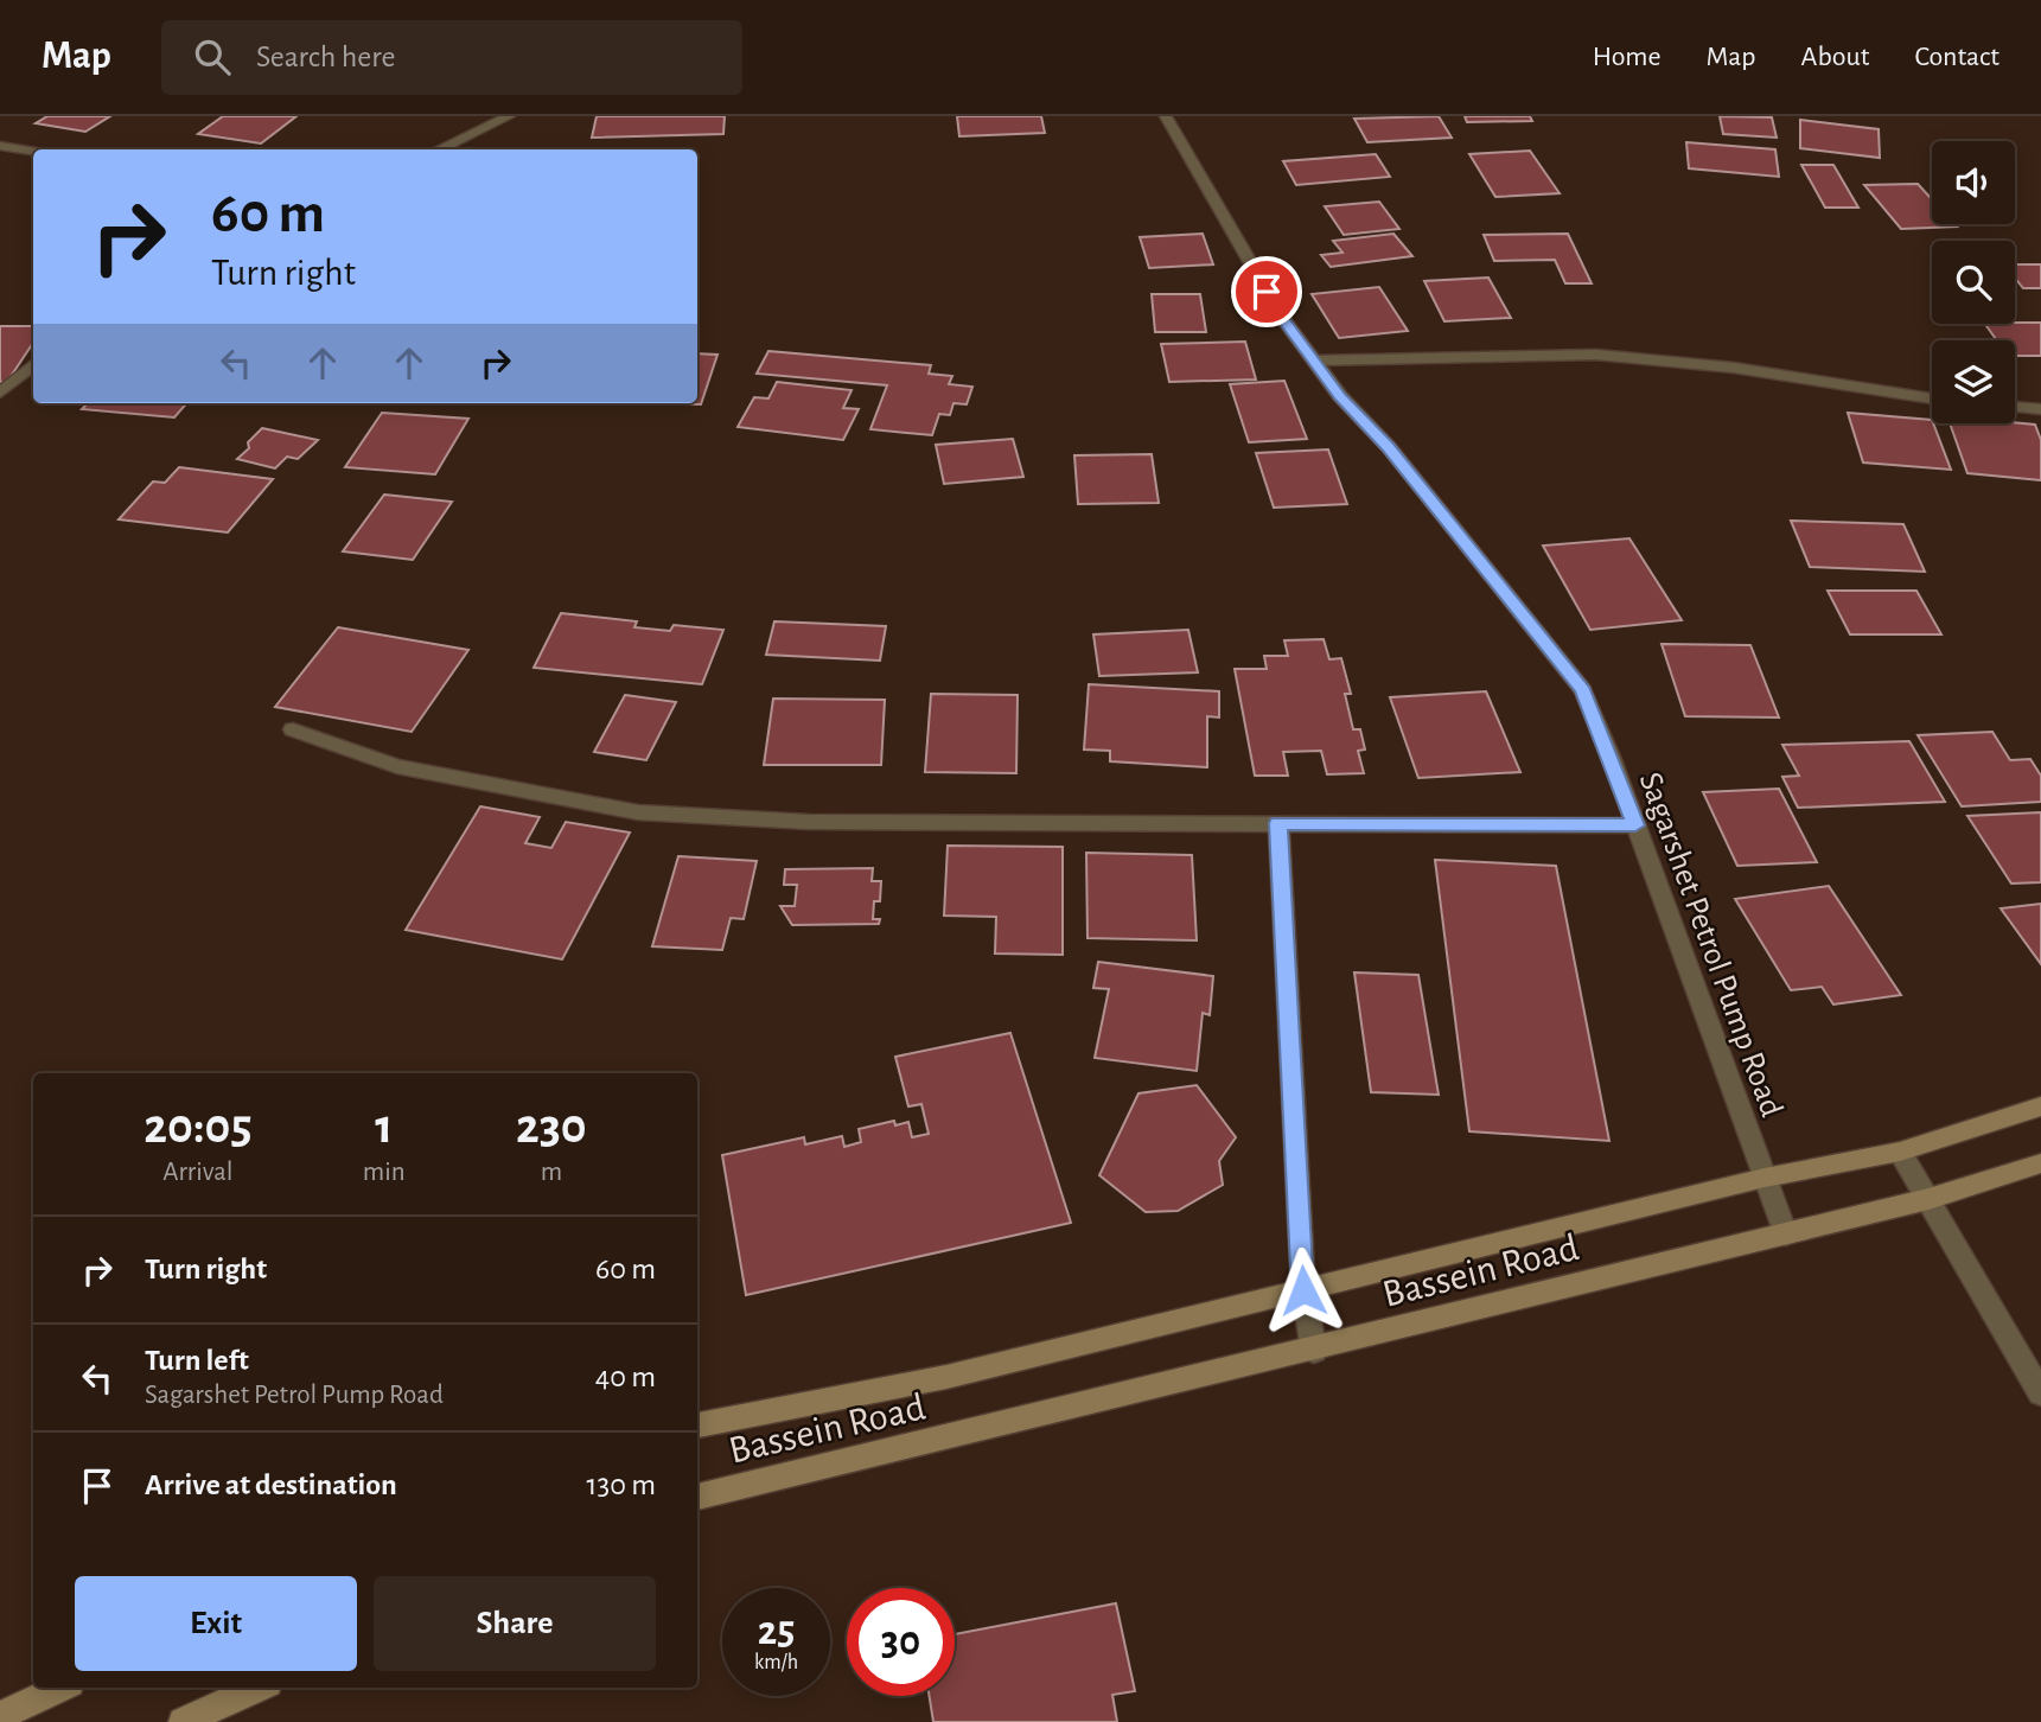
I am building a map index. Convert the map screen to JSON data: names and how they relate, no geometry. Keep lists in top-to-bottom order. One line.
{"streets":{"main road":["Bassein Road"],"street":["Sagarshet Petrol Pump Road"]},"crossings":[["Sagarshet Petrol Pump Road","Bassein Road"]],"page":{"header":"Map","search":"Search here","nav":["Home","Map","About","Contact"],"turn":["60 m","Turn right"],"eta":["20:05","Arrival","1","min","230","m"],"list":[{"name":"Turn right","value":"60 m"},{"name":"Turn left","note":"Sagarshet Petrol Pump Road","value":"40 m"},{"name":"Arrive at destination","value":"130 m"}],"buttons":["Exit","Share"],"speed":"25 km/h","limit":"30"}}
